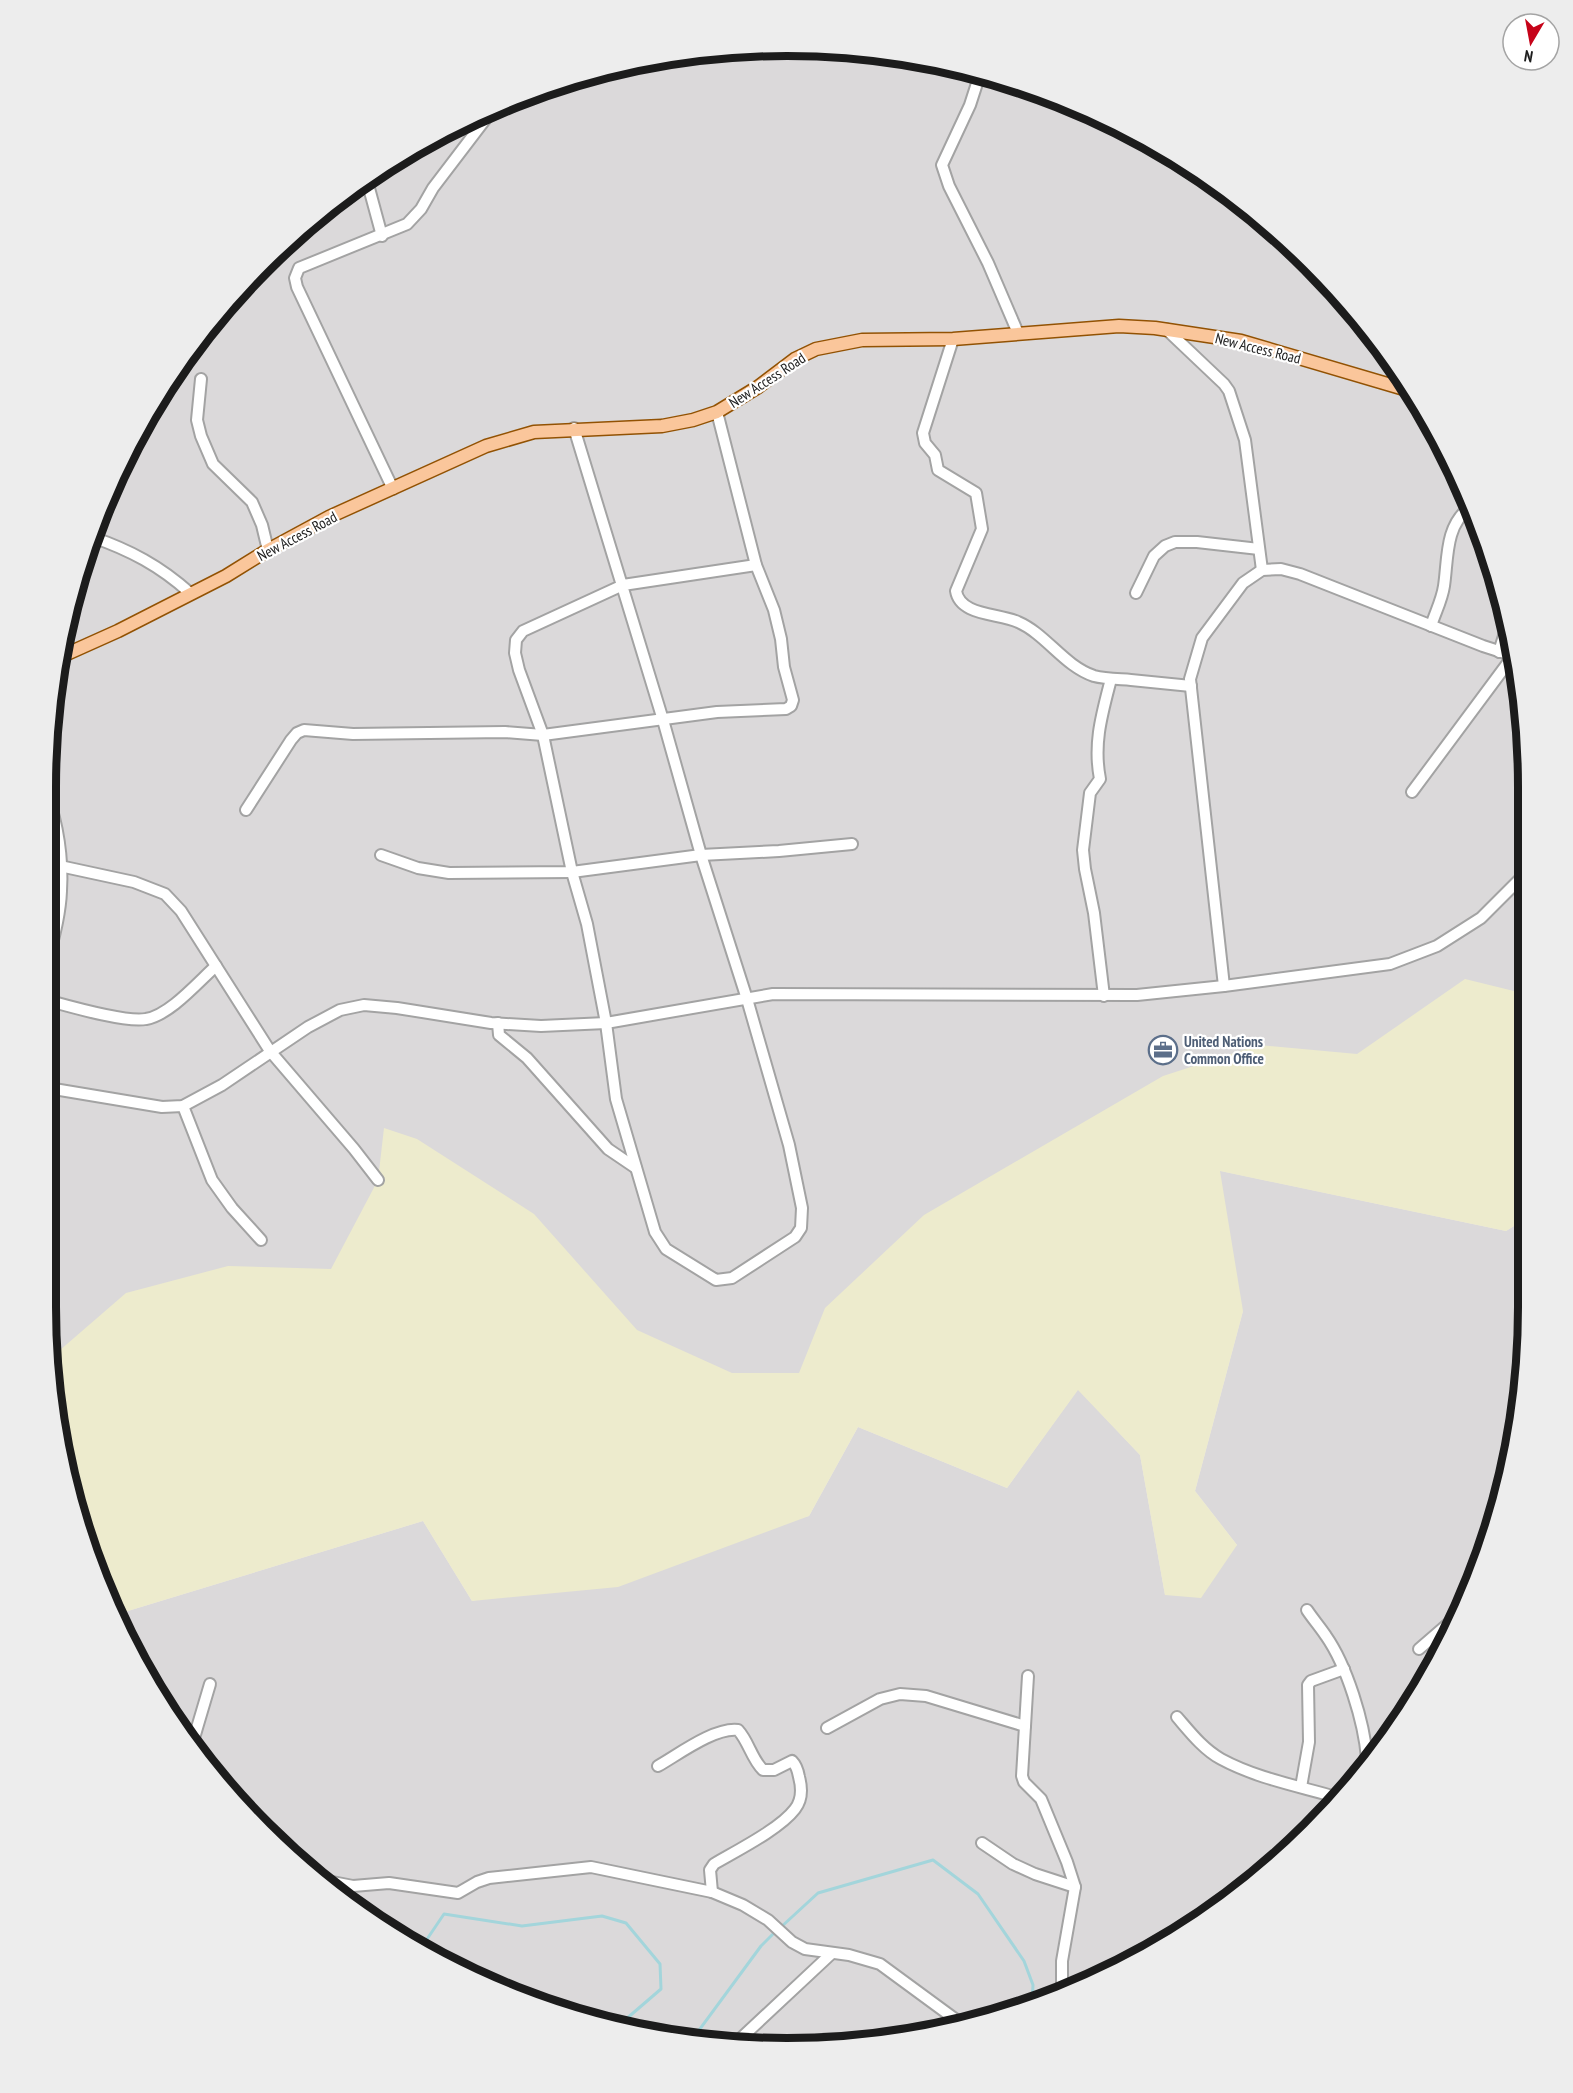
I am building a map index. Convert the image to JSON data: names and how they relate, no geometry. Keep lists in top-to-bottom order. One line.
{"streets":{"main road":["New Access Road"]},"places":{"office":["United Nations Common Office"]},"north":"bottom"}
